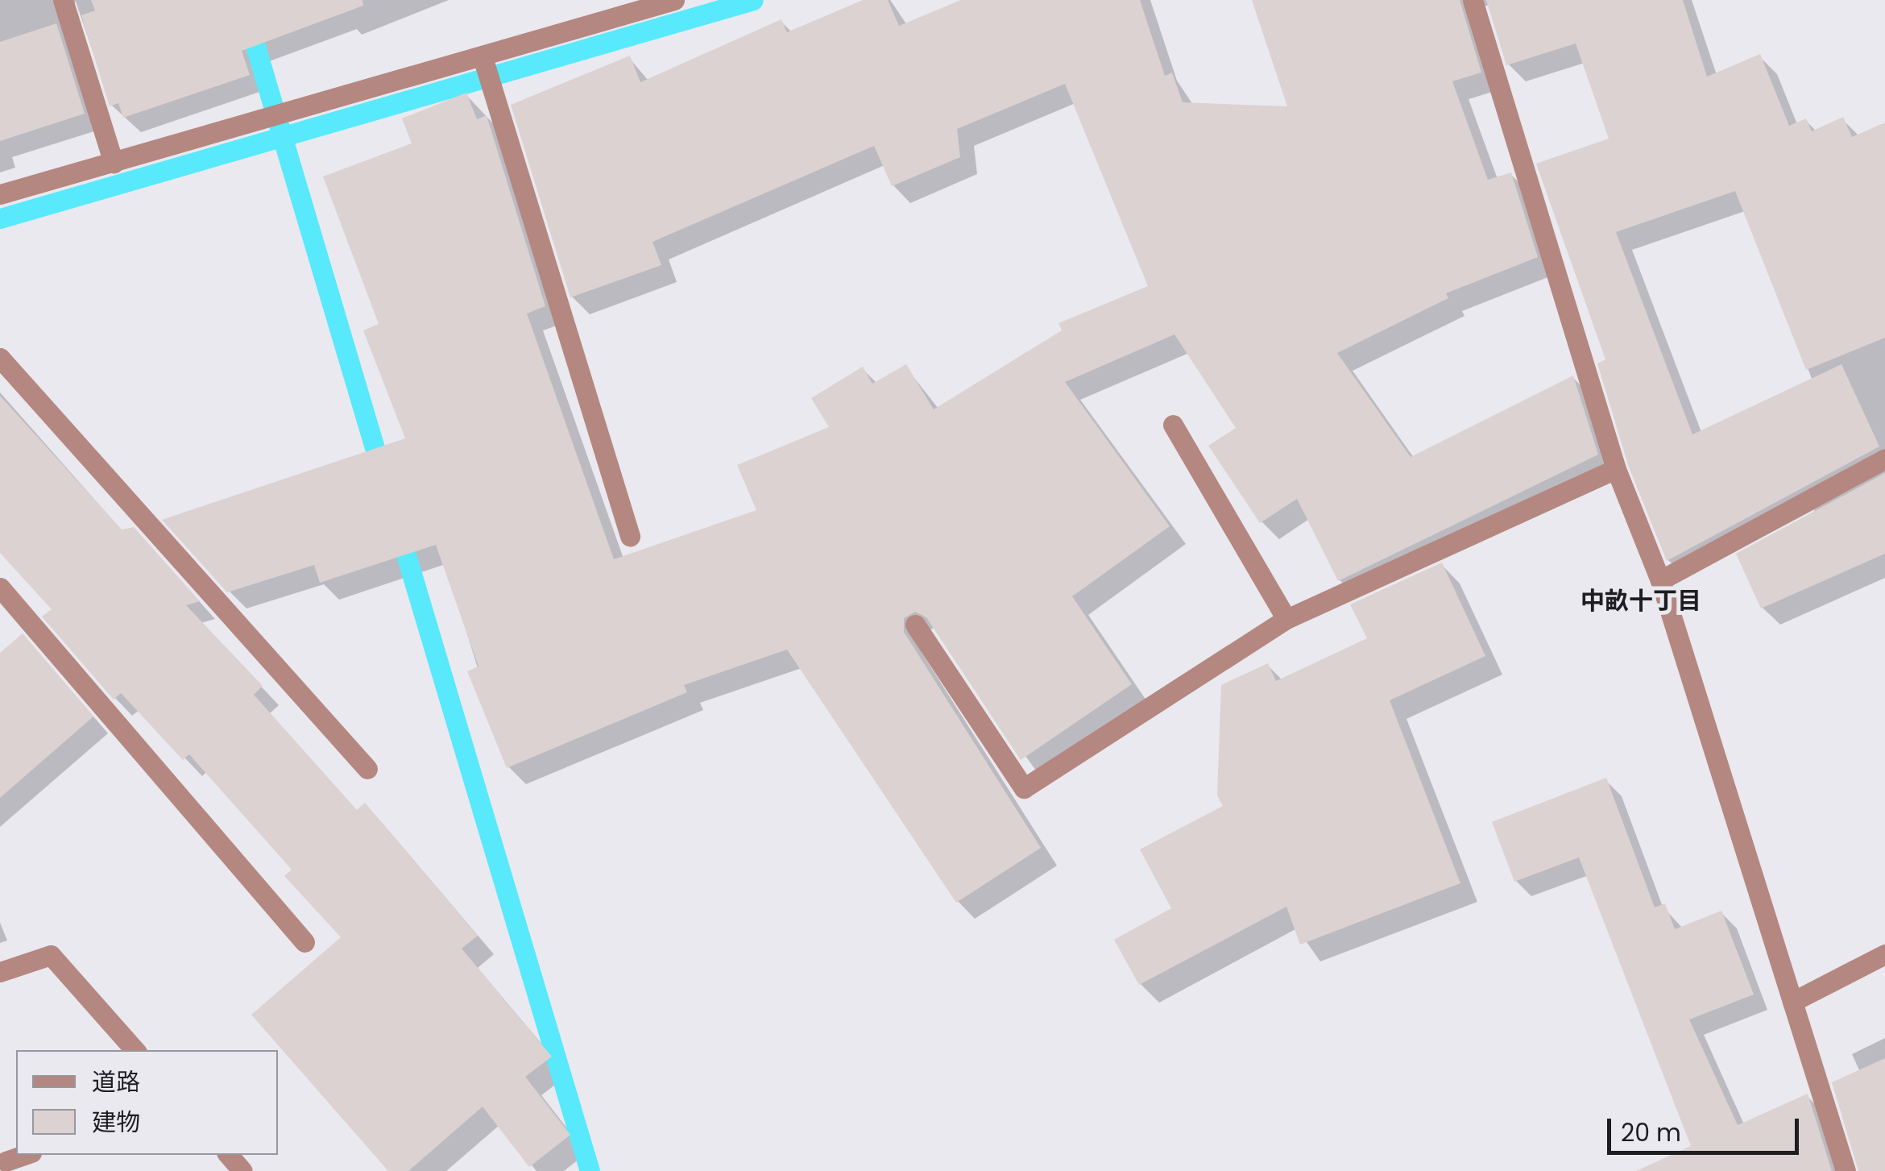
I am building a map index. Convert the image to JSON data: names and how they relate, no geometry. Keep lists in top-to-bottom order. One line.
{"districts":["中畝十丁目"],"legend":["道路","建物"],"scale_bar":"20 m"}
